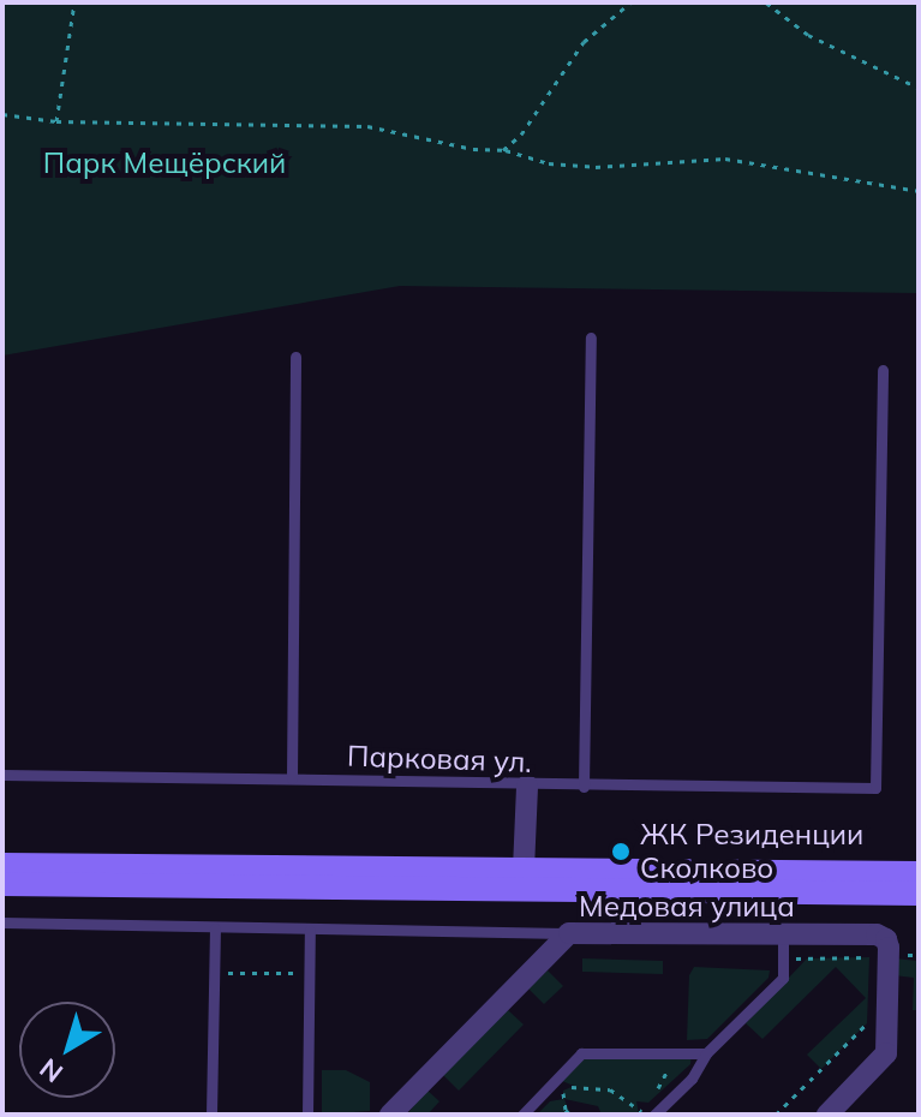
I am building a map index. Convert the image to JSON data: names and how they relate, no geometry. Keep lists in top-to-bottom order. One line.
{"streets":{"street":["Медовая улица"],"lane":["Парковая ул."]},"parks":["Парк Мещёрский"],"places":["ЖК Резиденции Сколково"],"north":"bottom left"}
